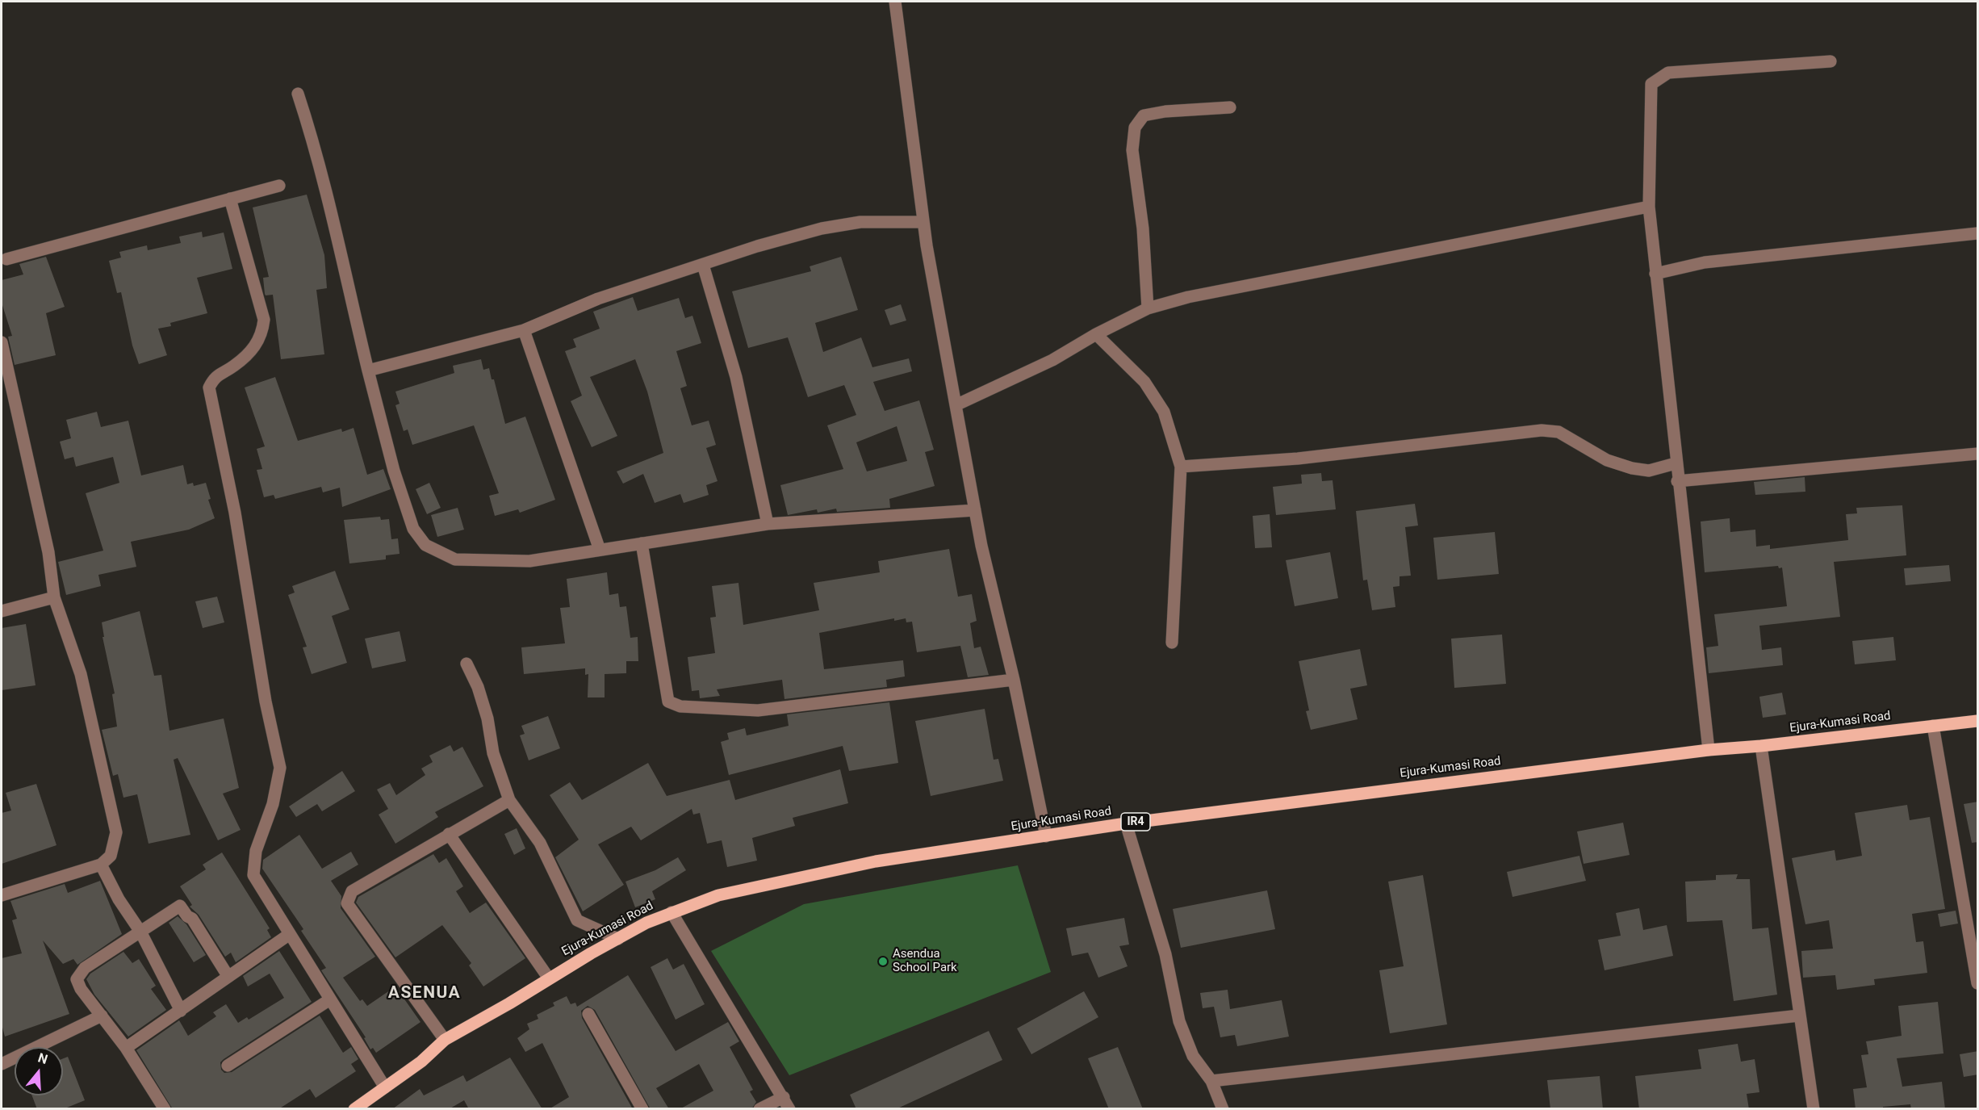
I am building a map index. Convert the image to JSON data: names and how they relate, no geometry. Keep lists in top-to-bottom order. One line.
{"streets":{"main road":["Ejura-Kumasi Road","IR4"]},"districts":["ASENUA"],"places":["Asendua School Park"],"north":"top"}
